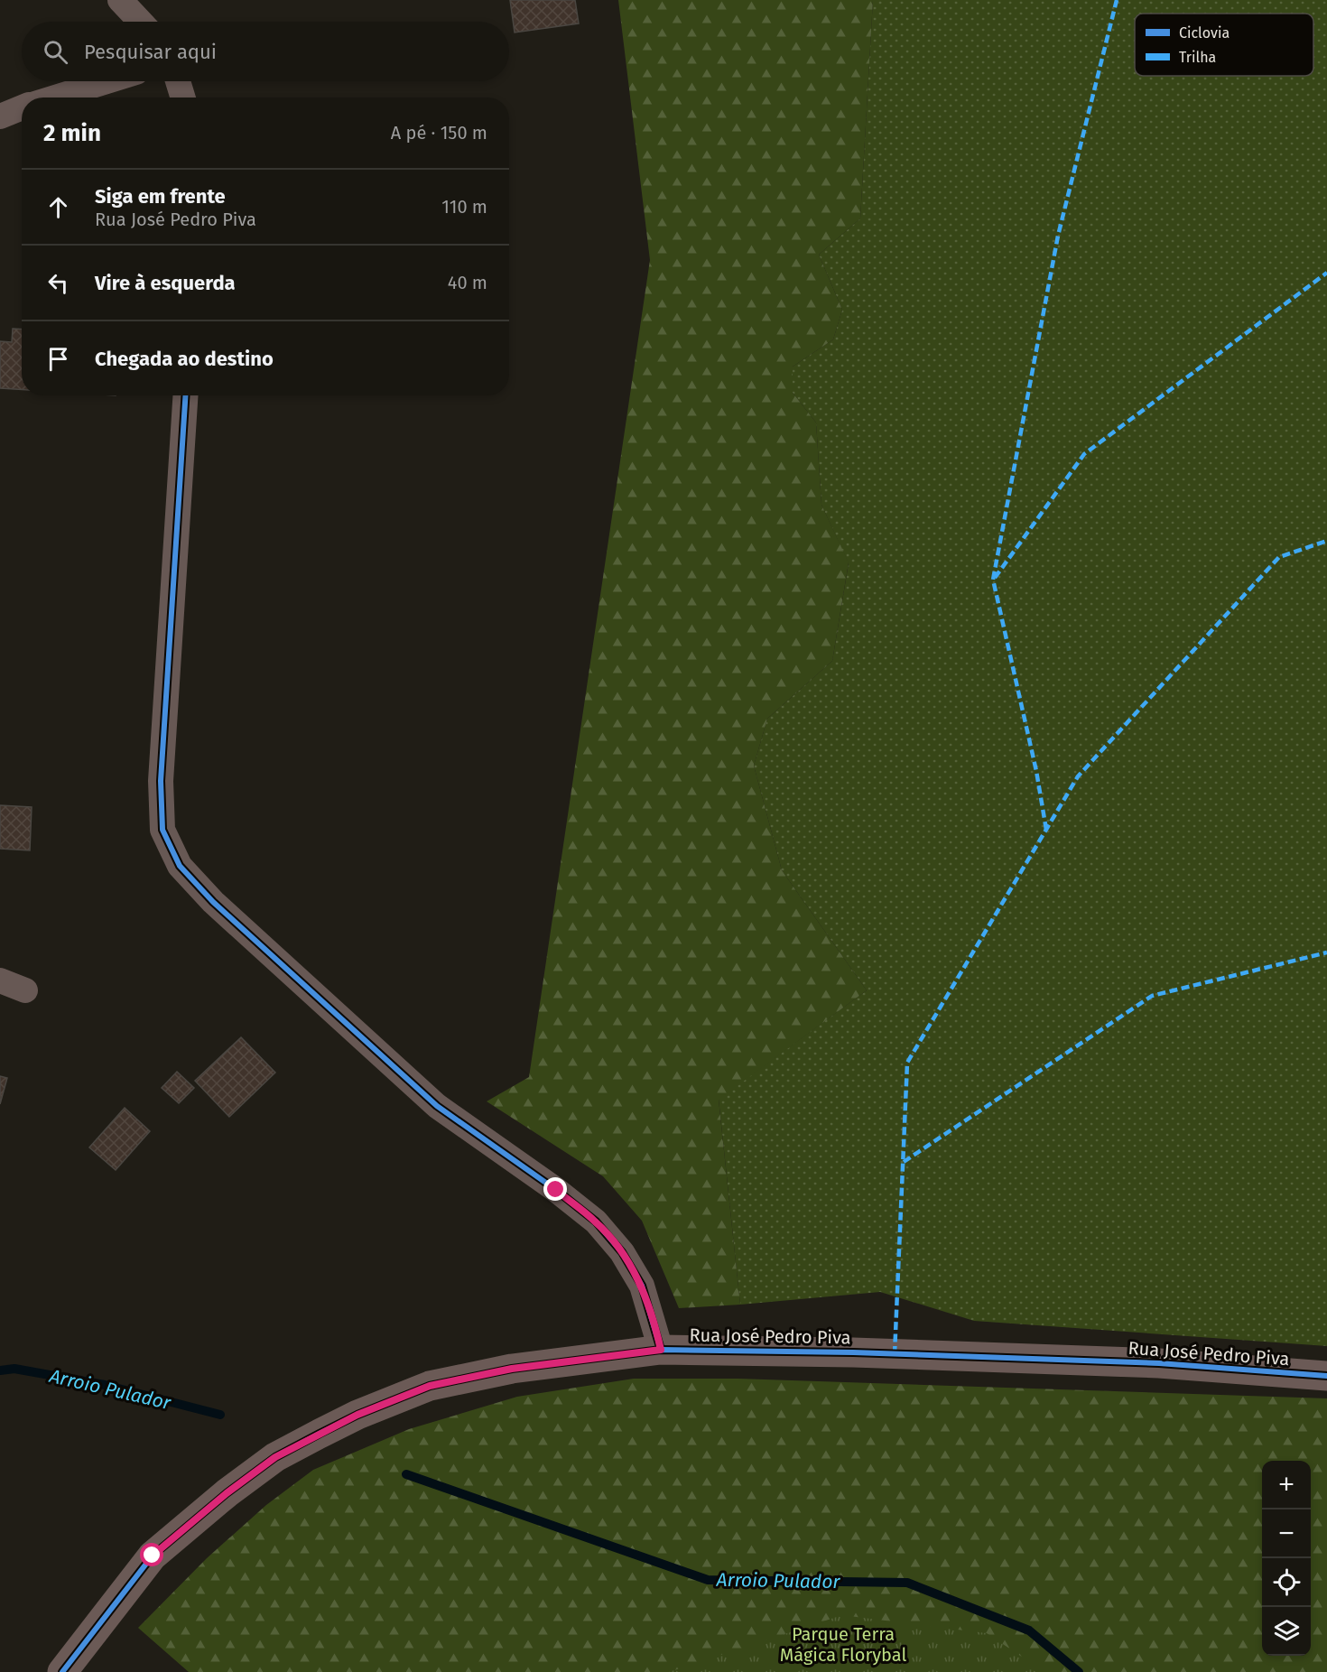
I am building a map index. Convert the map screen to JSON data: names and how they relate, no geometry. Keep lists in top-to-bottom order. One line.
{"streets":{"street":["Rua José Pedro Piva"]},"water":["Arroio Pulador"],"parks":["Parque Terra Mágica Florybal"],"legend":["Ciclovia","Trilha"],"page":{"search":"Pesquisar aqui","heading":["2 min","A pé · 150 m"],"list":[["Siga em frente","Rua José Pedro Piva","110 m"],["Vire à esquerda","40 m"],"Chegada ao destino"],"map_buttons":["+","−"]}}
